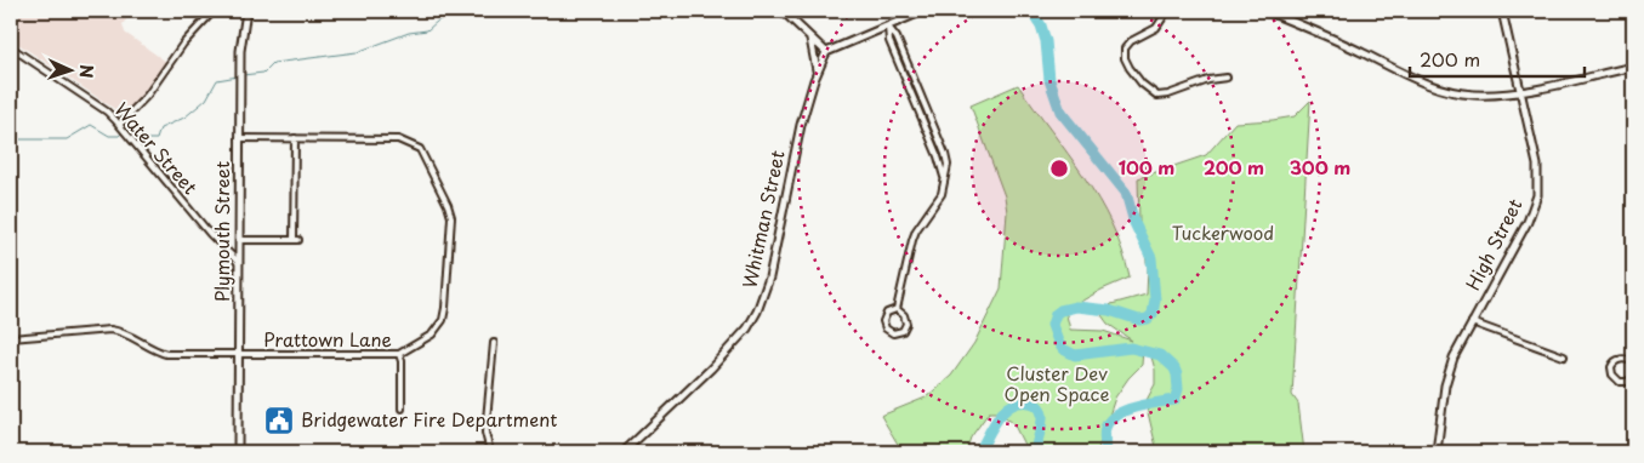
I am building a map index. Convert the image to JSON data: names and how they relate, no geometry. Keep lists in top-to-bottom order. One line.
{"streets":{"street":["Water Street","Whitman Street","Plymouth Street","High Street","Prattown Lane"]},"crossings":[["Water Street","Plymouth Street"],["Plymouth Street","Prattown Lane"]],"parks":["Tuckerwood","Cluster Dev Open Space"],"places":{"public building":["Bridgewater Fire Department"]},"scale_bar":"200 m","north":"right","rings":["100 m","200 m","300 m"]}
